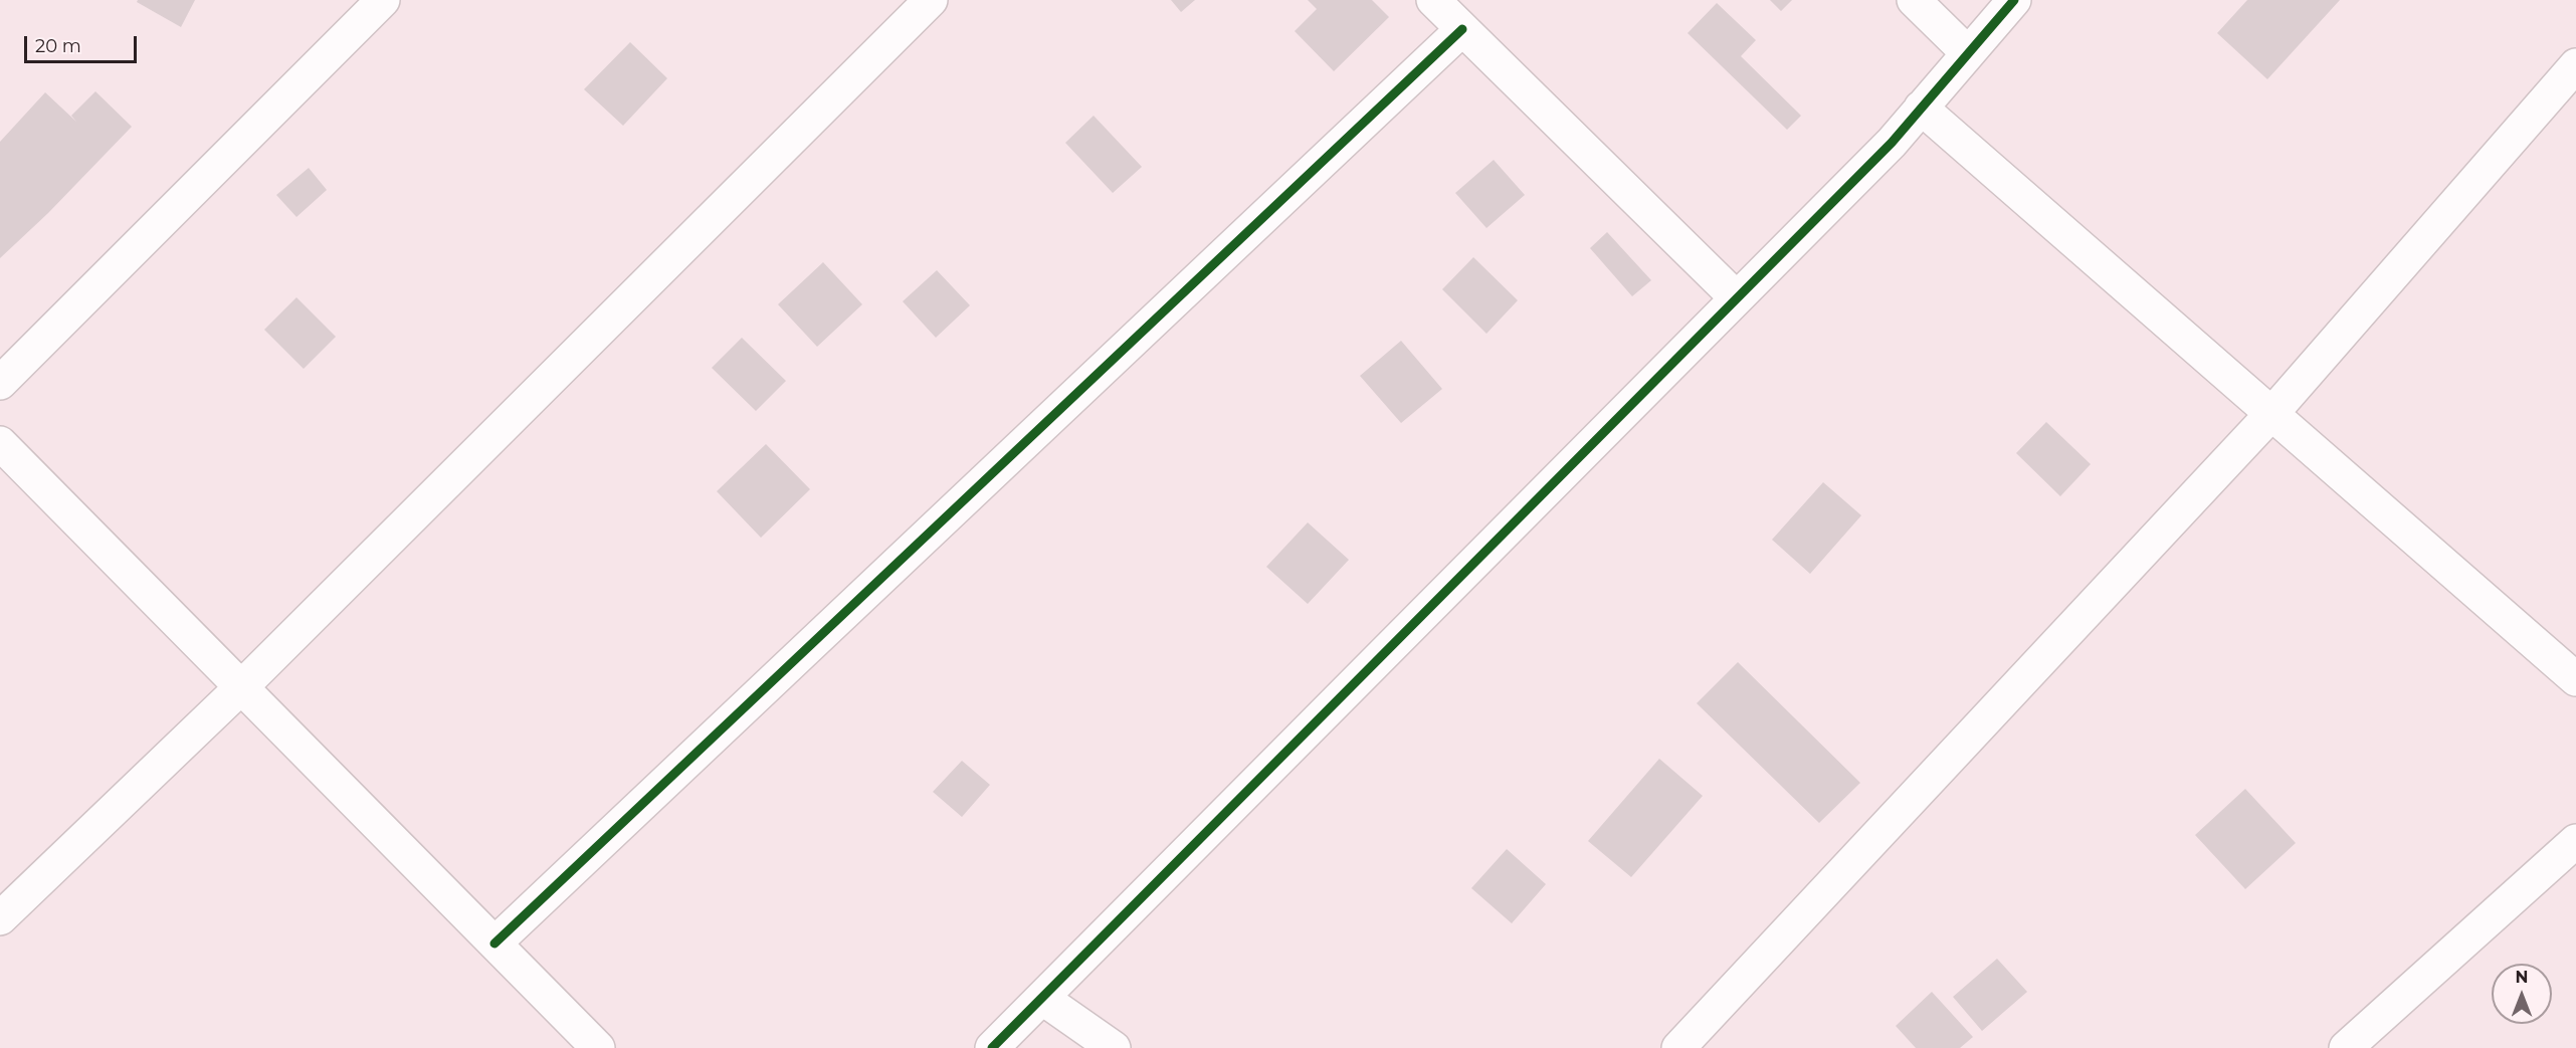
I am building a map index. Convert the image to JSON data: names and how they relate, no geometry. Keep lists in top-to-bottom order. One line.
{"scale_bar":"20 m","north":"top"}
